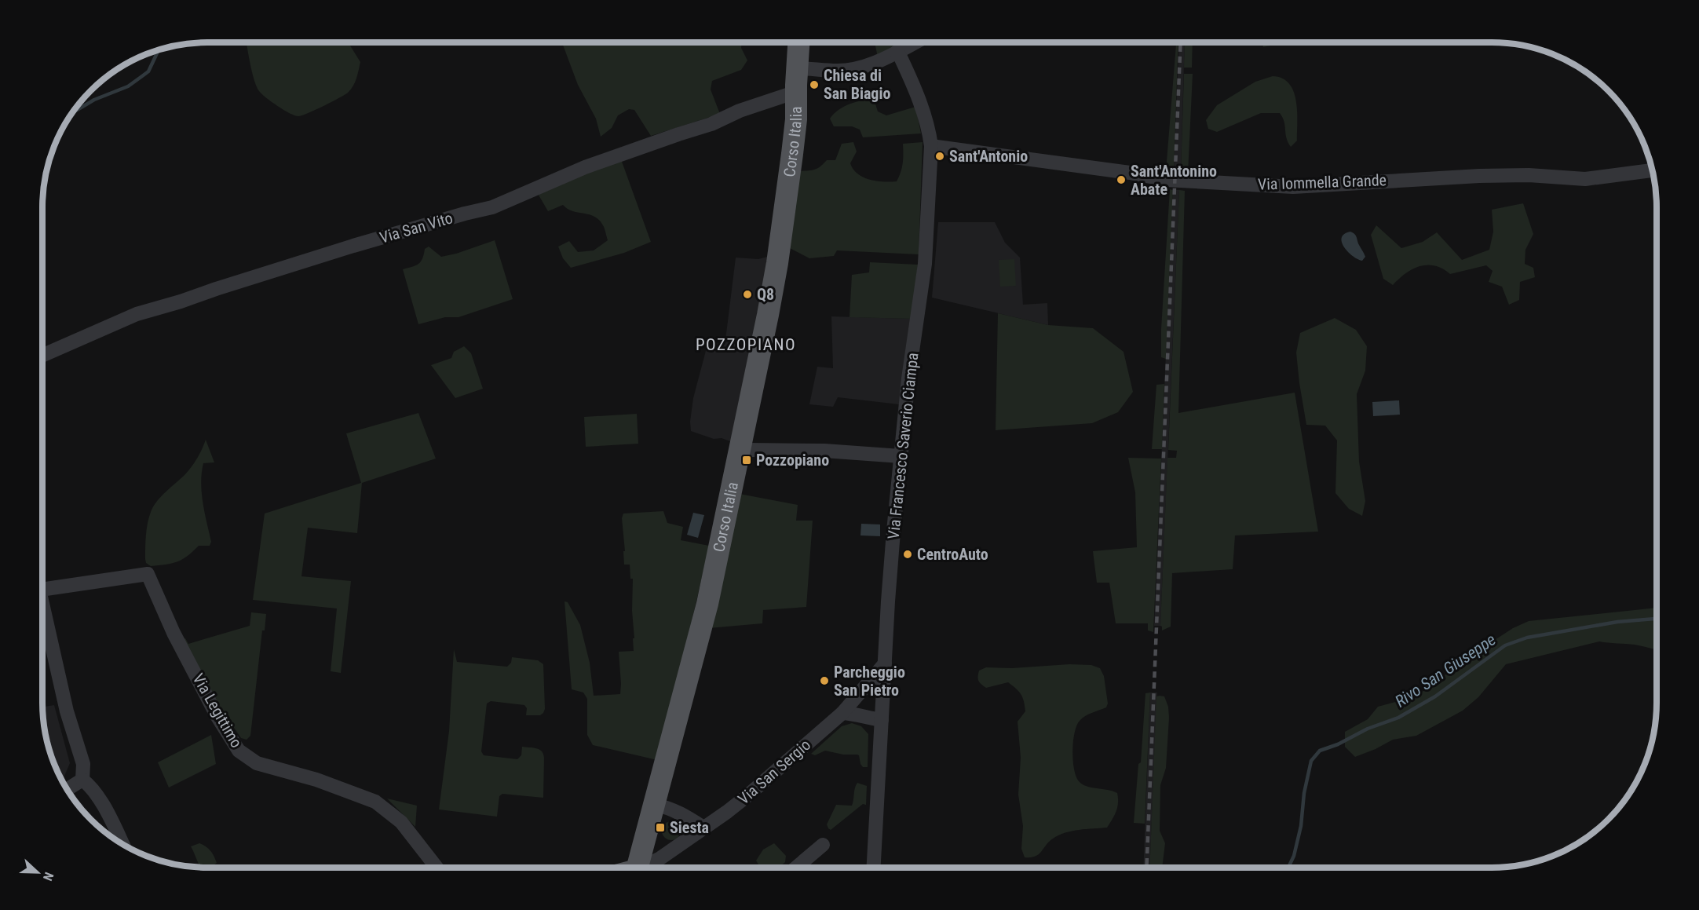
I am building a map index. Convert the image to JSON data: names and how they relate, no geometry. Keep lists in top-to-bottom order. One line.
{"streets":{"main road":["Corso Italia"],"street":["Via Iommella Grande","Via San Vito","Via Francesco Saverio Ciampa","Via Legittimo","Via San Sergio"]},"crossings":[["Corso Italia","Via San Vito"],["Via Iommella Grande","Via Francesco Saverio Ciampa"],["Via Francesco Saverio Ciampa","Via San Sergio"]],"districts":["POZZOPIANO"],"water":["Rivo San Giuseppe"],"places":{"other":["Chiesa di San Biagio","Sant'Antonio","Sant'Antonino Abate","Q8","CentroAuto","Parcheggio San Pietro"],"transit":["Pozzopiano","Siesta"]},"north":"right"}
